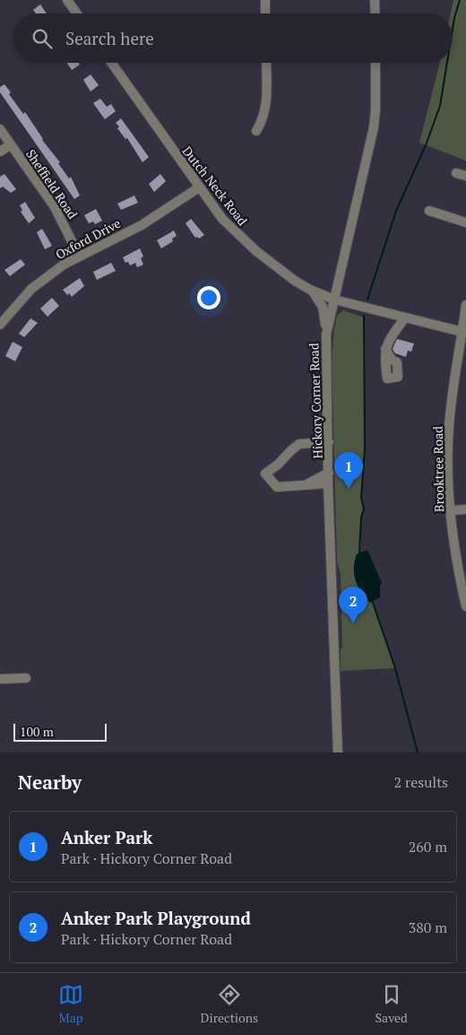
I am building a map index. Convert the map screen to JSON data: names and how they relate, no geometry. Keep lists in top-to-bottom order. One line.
{"streets":{"street":["Sheffield Road","Dutch Neck Road","Oxford Drive","Hickory Corner Road","Brooktree Road"]},"crossings":[["Sheffield Road","Oxford Drive"],["Dutch Neck Road","Oxford Drive"],["Dutch Neck Road","Hickory Corner Road"],["Dutch Neck Road","Brooktree Road"]],"scale_bar":"100 m","page":{"search":"Search here","pins":["1","2"],"scale":"100 m","heading":["Nearby","2 results"],"list":[{"mark":"1","name":"Anker Park","note":"Park · Hickory Corner Road","value":"260 m"},{"mark":"2","name":"Anker Park Playground","note":"Park · Hickory Corner Road","value":"380 m"}],"nav":["Map","Directions","Saved"]}}
